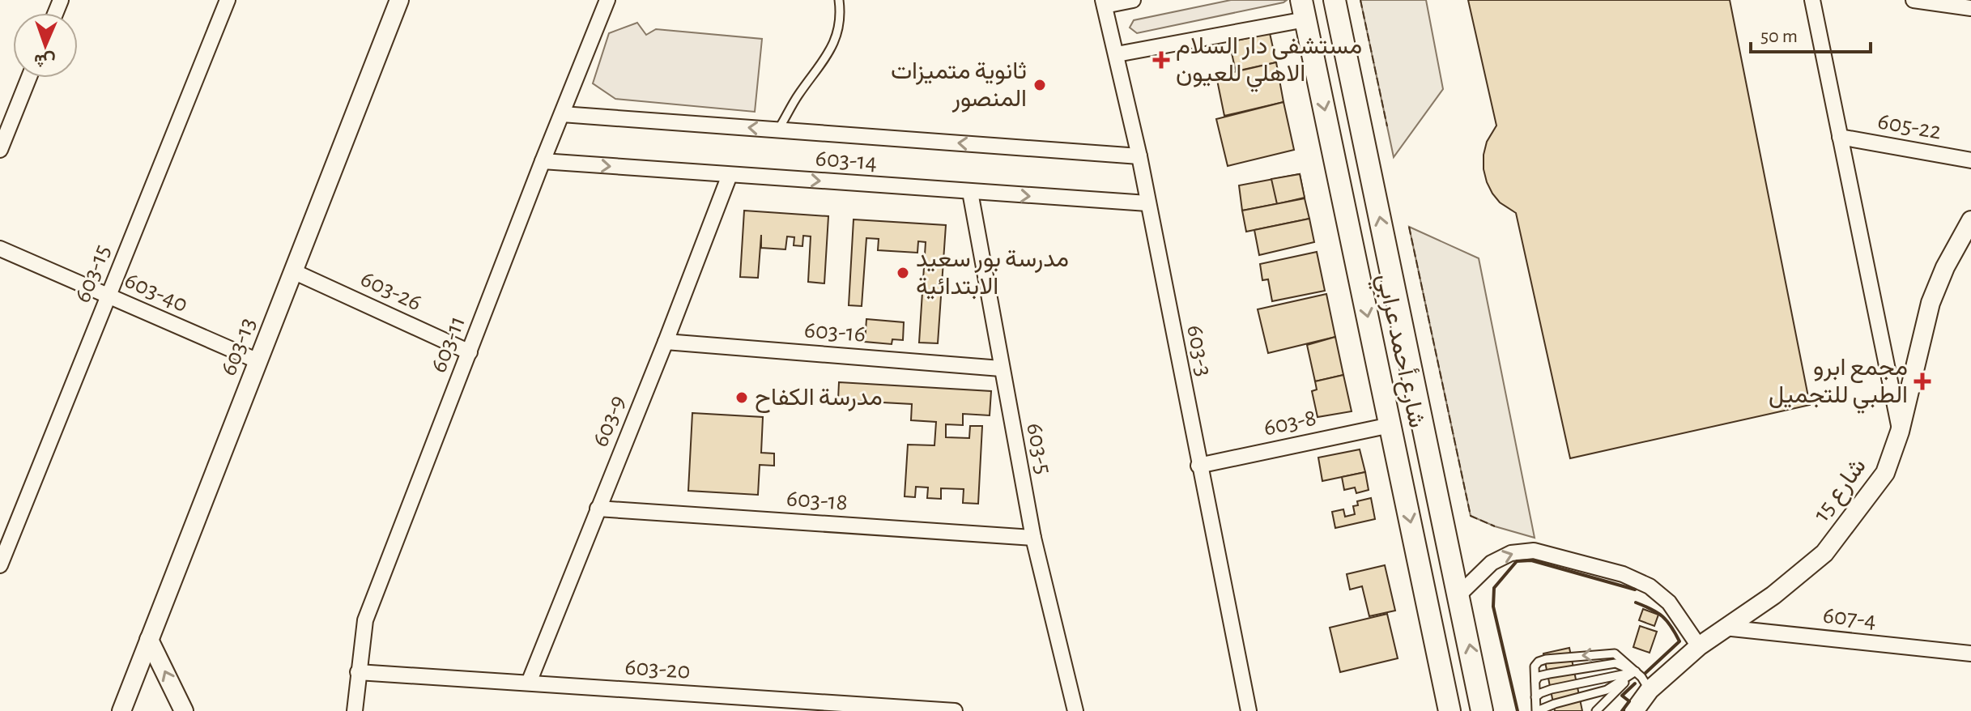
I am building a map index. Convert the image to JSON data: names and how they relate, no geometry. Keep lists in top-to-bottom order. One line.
{"streets":{"main road":["شارع أحمد عرابي"],"street":["605-22","603-14","603-15","603-26","603-40","603-16","603-11","603-13","603-3","603-9","603-8","603-5","شارع 15","603-18","607-4","603-20"]},"crossings":[["603-14","603-11"],["603-14","603-3"],["603-14","603-9"],["603-14","603-5"],["603-15","603-40"],["603-26","603-11"],["603-26","603-13"],["603-40","603-13"],["603-16","603-9"],["603-16","603-5"],["603-11","603-20"],["603-3","603-8"],["شارع أحمد عرابي","603-8"],["603-9","603-18"],["603-9","603-20"],["603-5","603-18"],["شارع 15","607-4"]],"places":{"health":["مستشفى دار السلام الاهلي للعيون","مجمع ابرو الطبي للتجميل"],"other":["ثانوية متميزات المنصور","مدرسة بور سعيد الابتدائية","مدرسة الكفاح"]},"scale_bar":"50 m","north":"bottom"}
